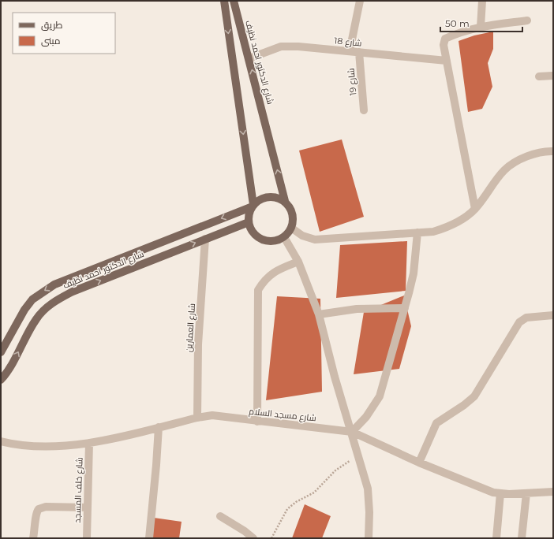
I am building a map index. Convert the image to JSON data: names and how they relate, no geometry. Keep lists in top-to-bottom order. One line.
{"streets":{"main road":["شارع الدكتور احمد نظيف"],"street":["شارع 18","شارع 19","شارع العمارين","شارع مسجد السلام","شارع خلف المسجد"]},"crossings":[["شارع 18","شارع الدكتور احمد نظيف"],["شارع 18","شارع 19"],["شارع الدكتور احمد نظيف","شارع العمارين"],["شارع العمارين","شارع مسجد السلام"],["شارع مسجد السلام","شارع خلف المسجد"]],"legend":["طريق","مبنى"],"scale_bar":"50 m"}
